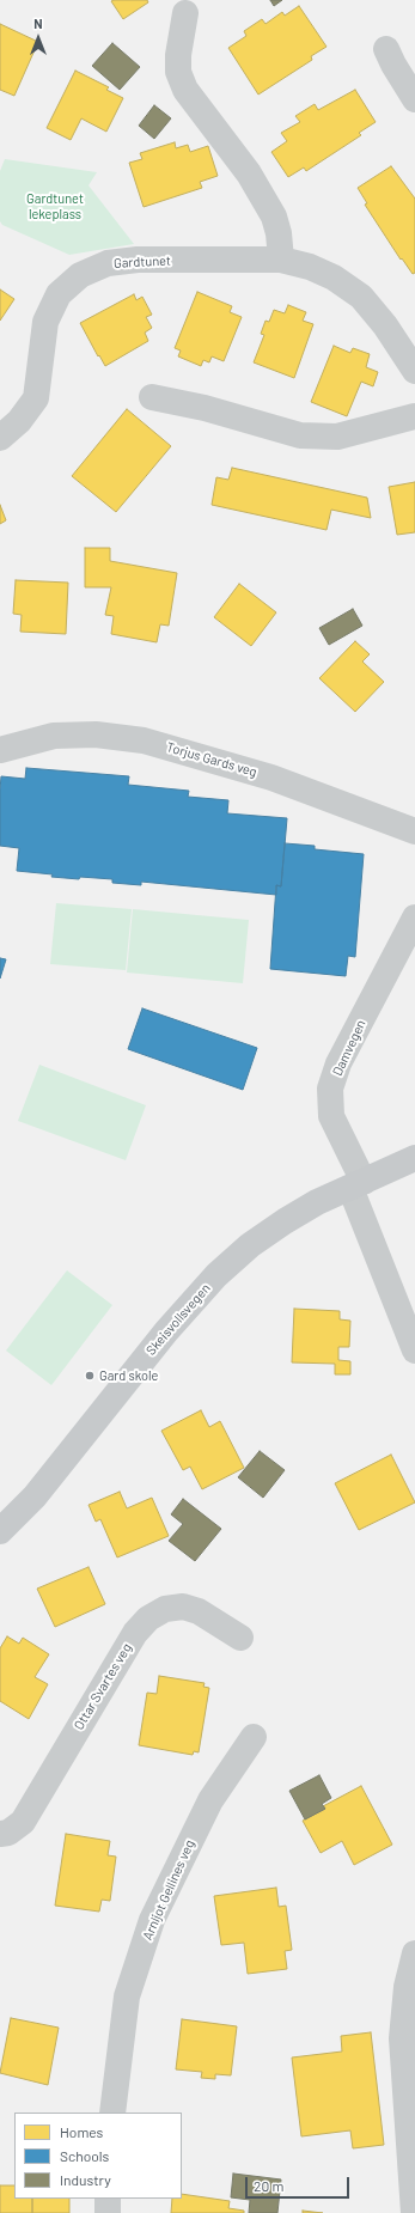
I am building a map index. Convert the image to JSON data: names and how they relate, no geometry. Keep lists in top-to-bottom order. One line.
{"streets":{"main road":["Skeisvollsvegen"],"street":["Gardtunet","Torjus Gards veg","Damvegen","Ottar Svartes veg","Arnljot Gellines veg"]},"crossings":[["Damvegen","Skeisvollsvegen"]],"parks":["Gardtunet lekeplass"],"places":["Gard skole"],"legend":["Homes","Schools","Industry"],"scale_bar":"20 m","north":"top"}
